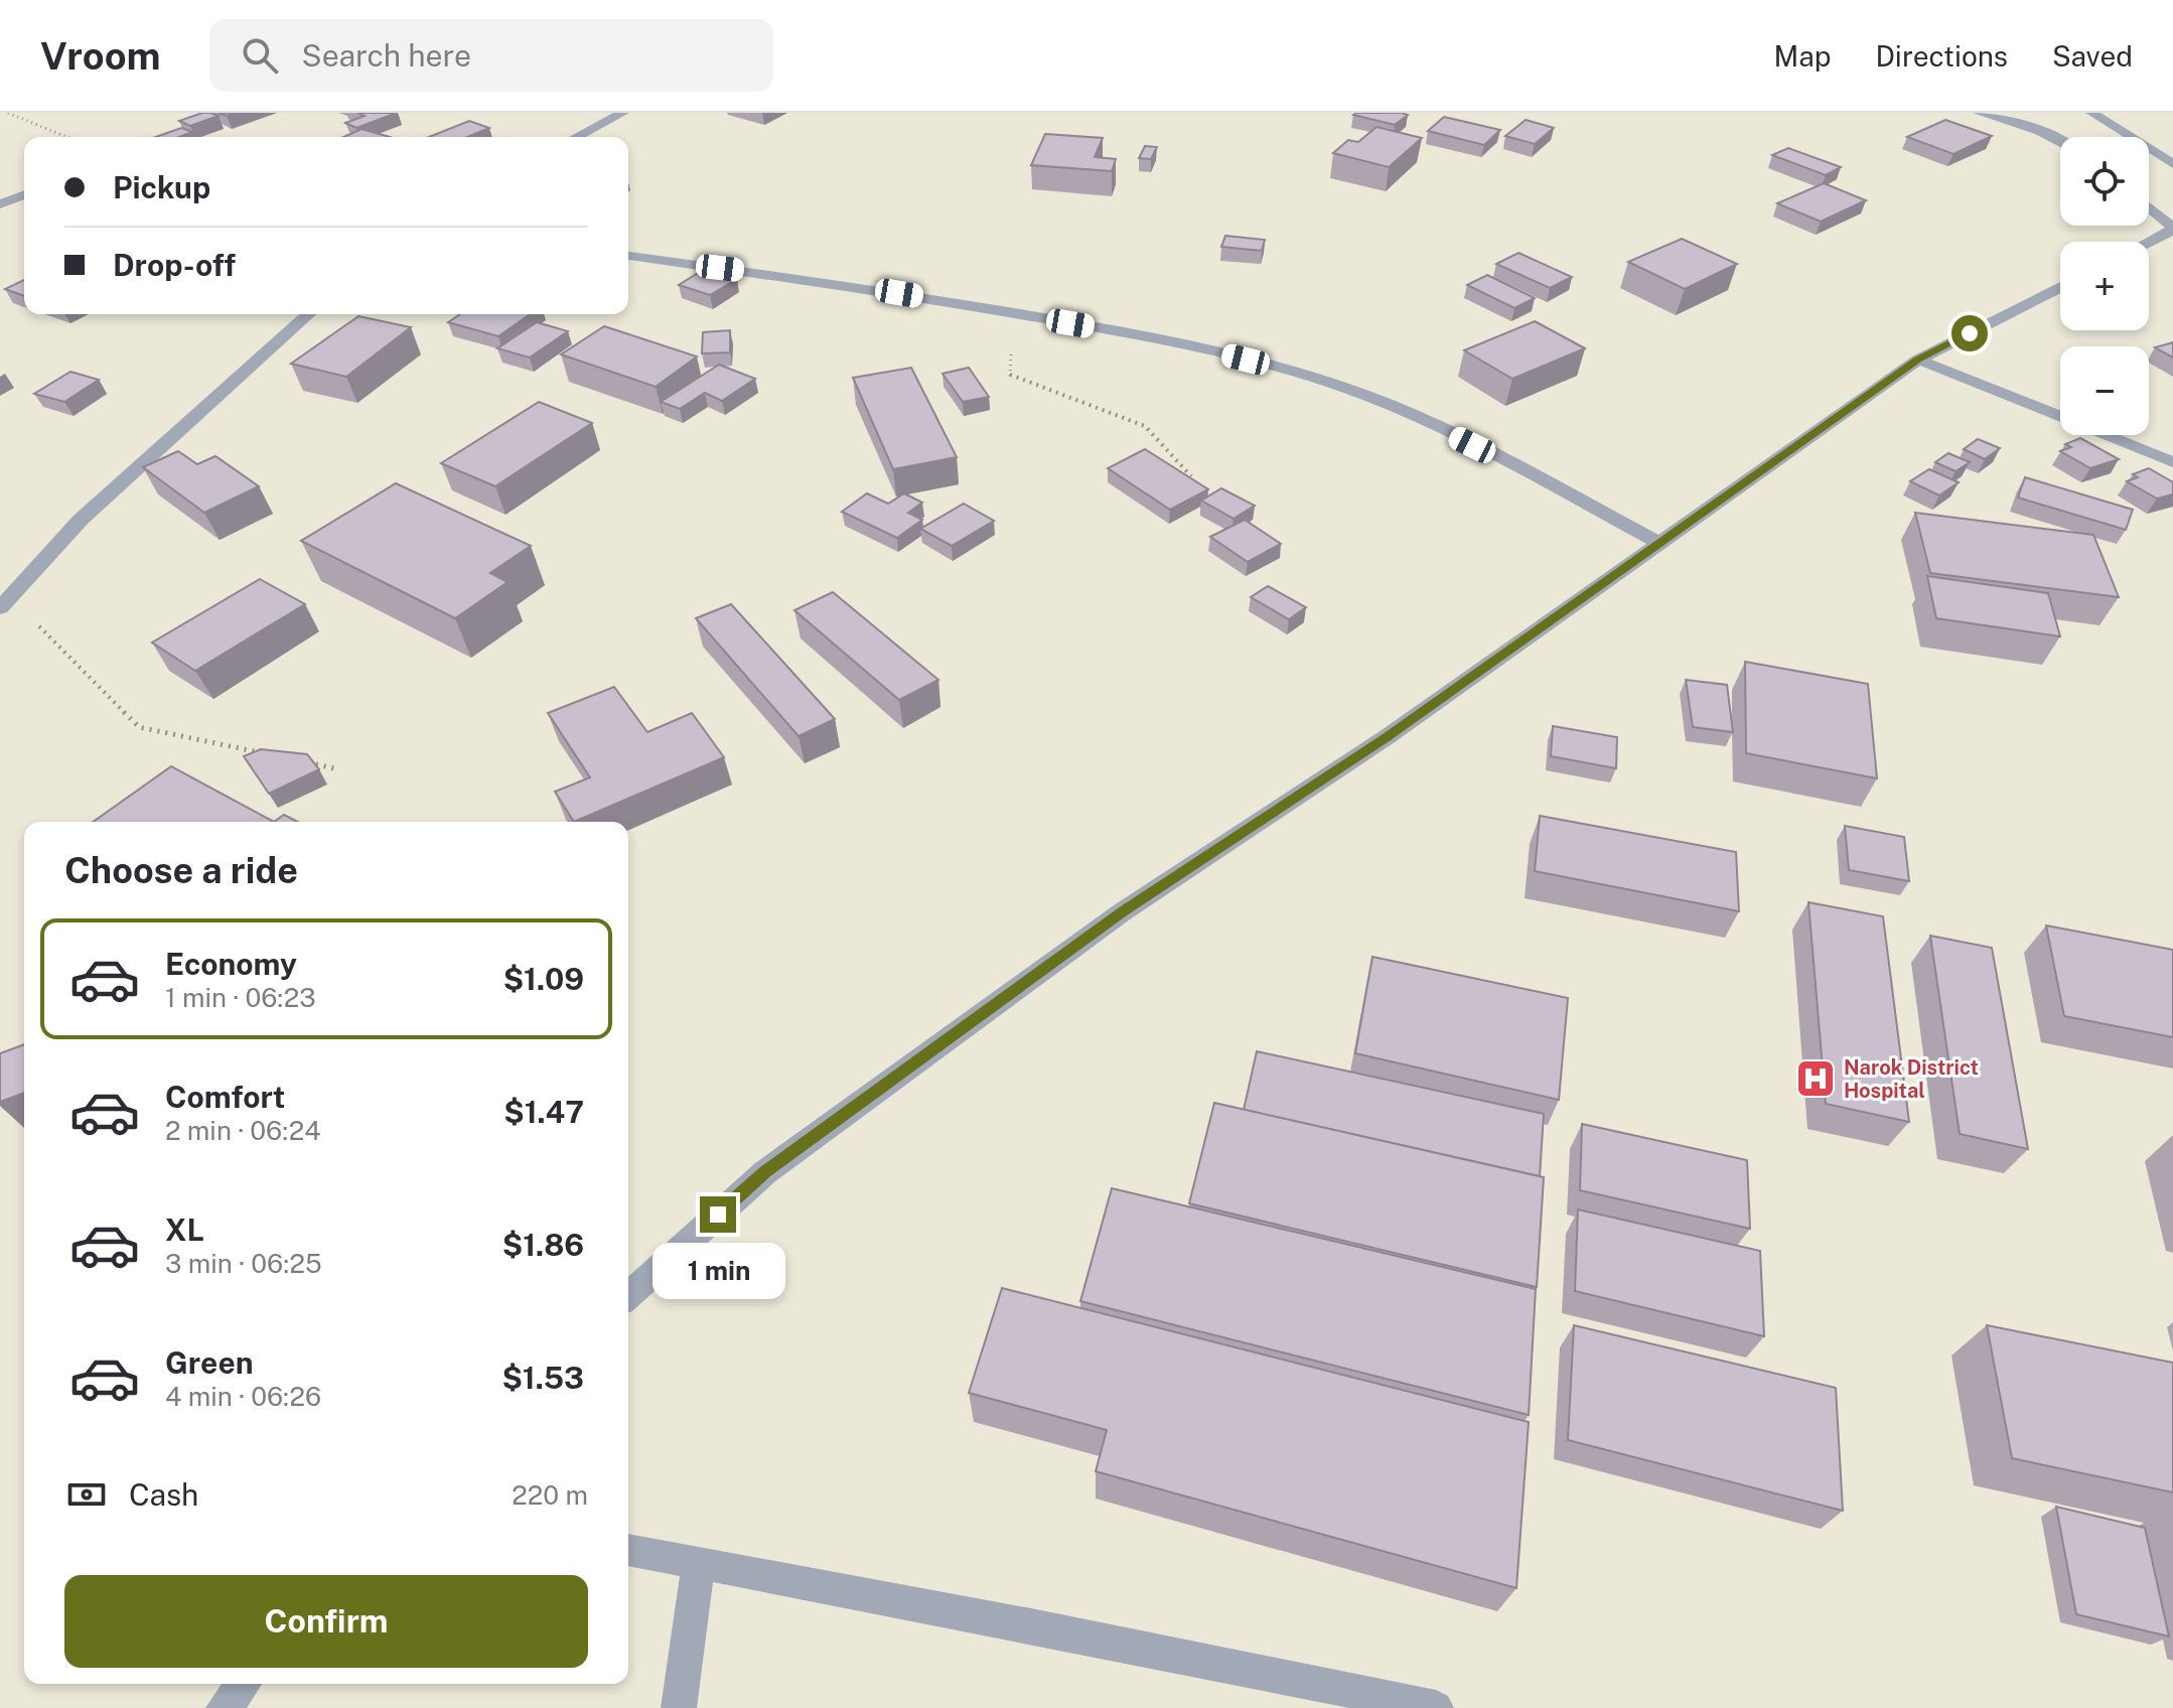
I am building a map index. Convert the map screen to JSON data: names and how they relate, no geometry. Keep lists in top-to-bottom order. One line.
{"places":{"hospital":["Narok District Hospital"]},"page":{"header":"Vroom","search":"Search here","nav":["Map","Directions","Saved"],"map_buttons":["+","−"],"banner":["Pickup","Drop-off"],"heading":"Choose a ride","list":[{"name":"Economy","note":"1 min · 06:23","value":"$1.09"},{"name":"Comfort","note":"2 min · 06:24","value":"$1.47"},{"name":"XL","note":"3 min · 06:25","value":"$1.86"},{"name":"Green","note":"4 min · 06:26","value":"$1.53"}],"bubble":"1 min","pay":["Cash","220 m"],"buttons":"Confirm"}}
